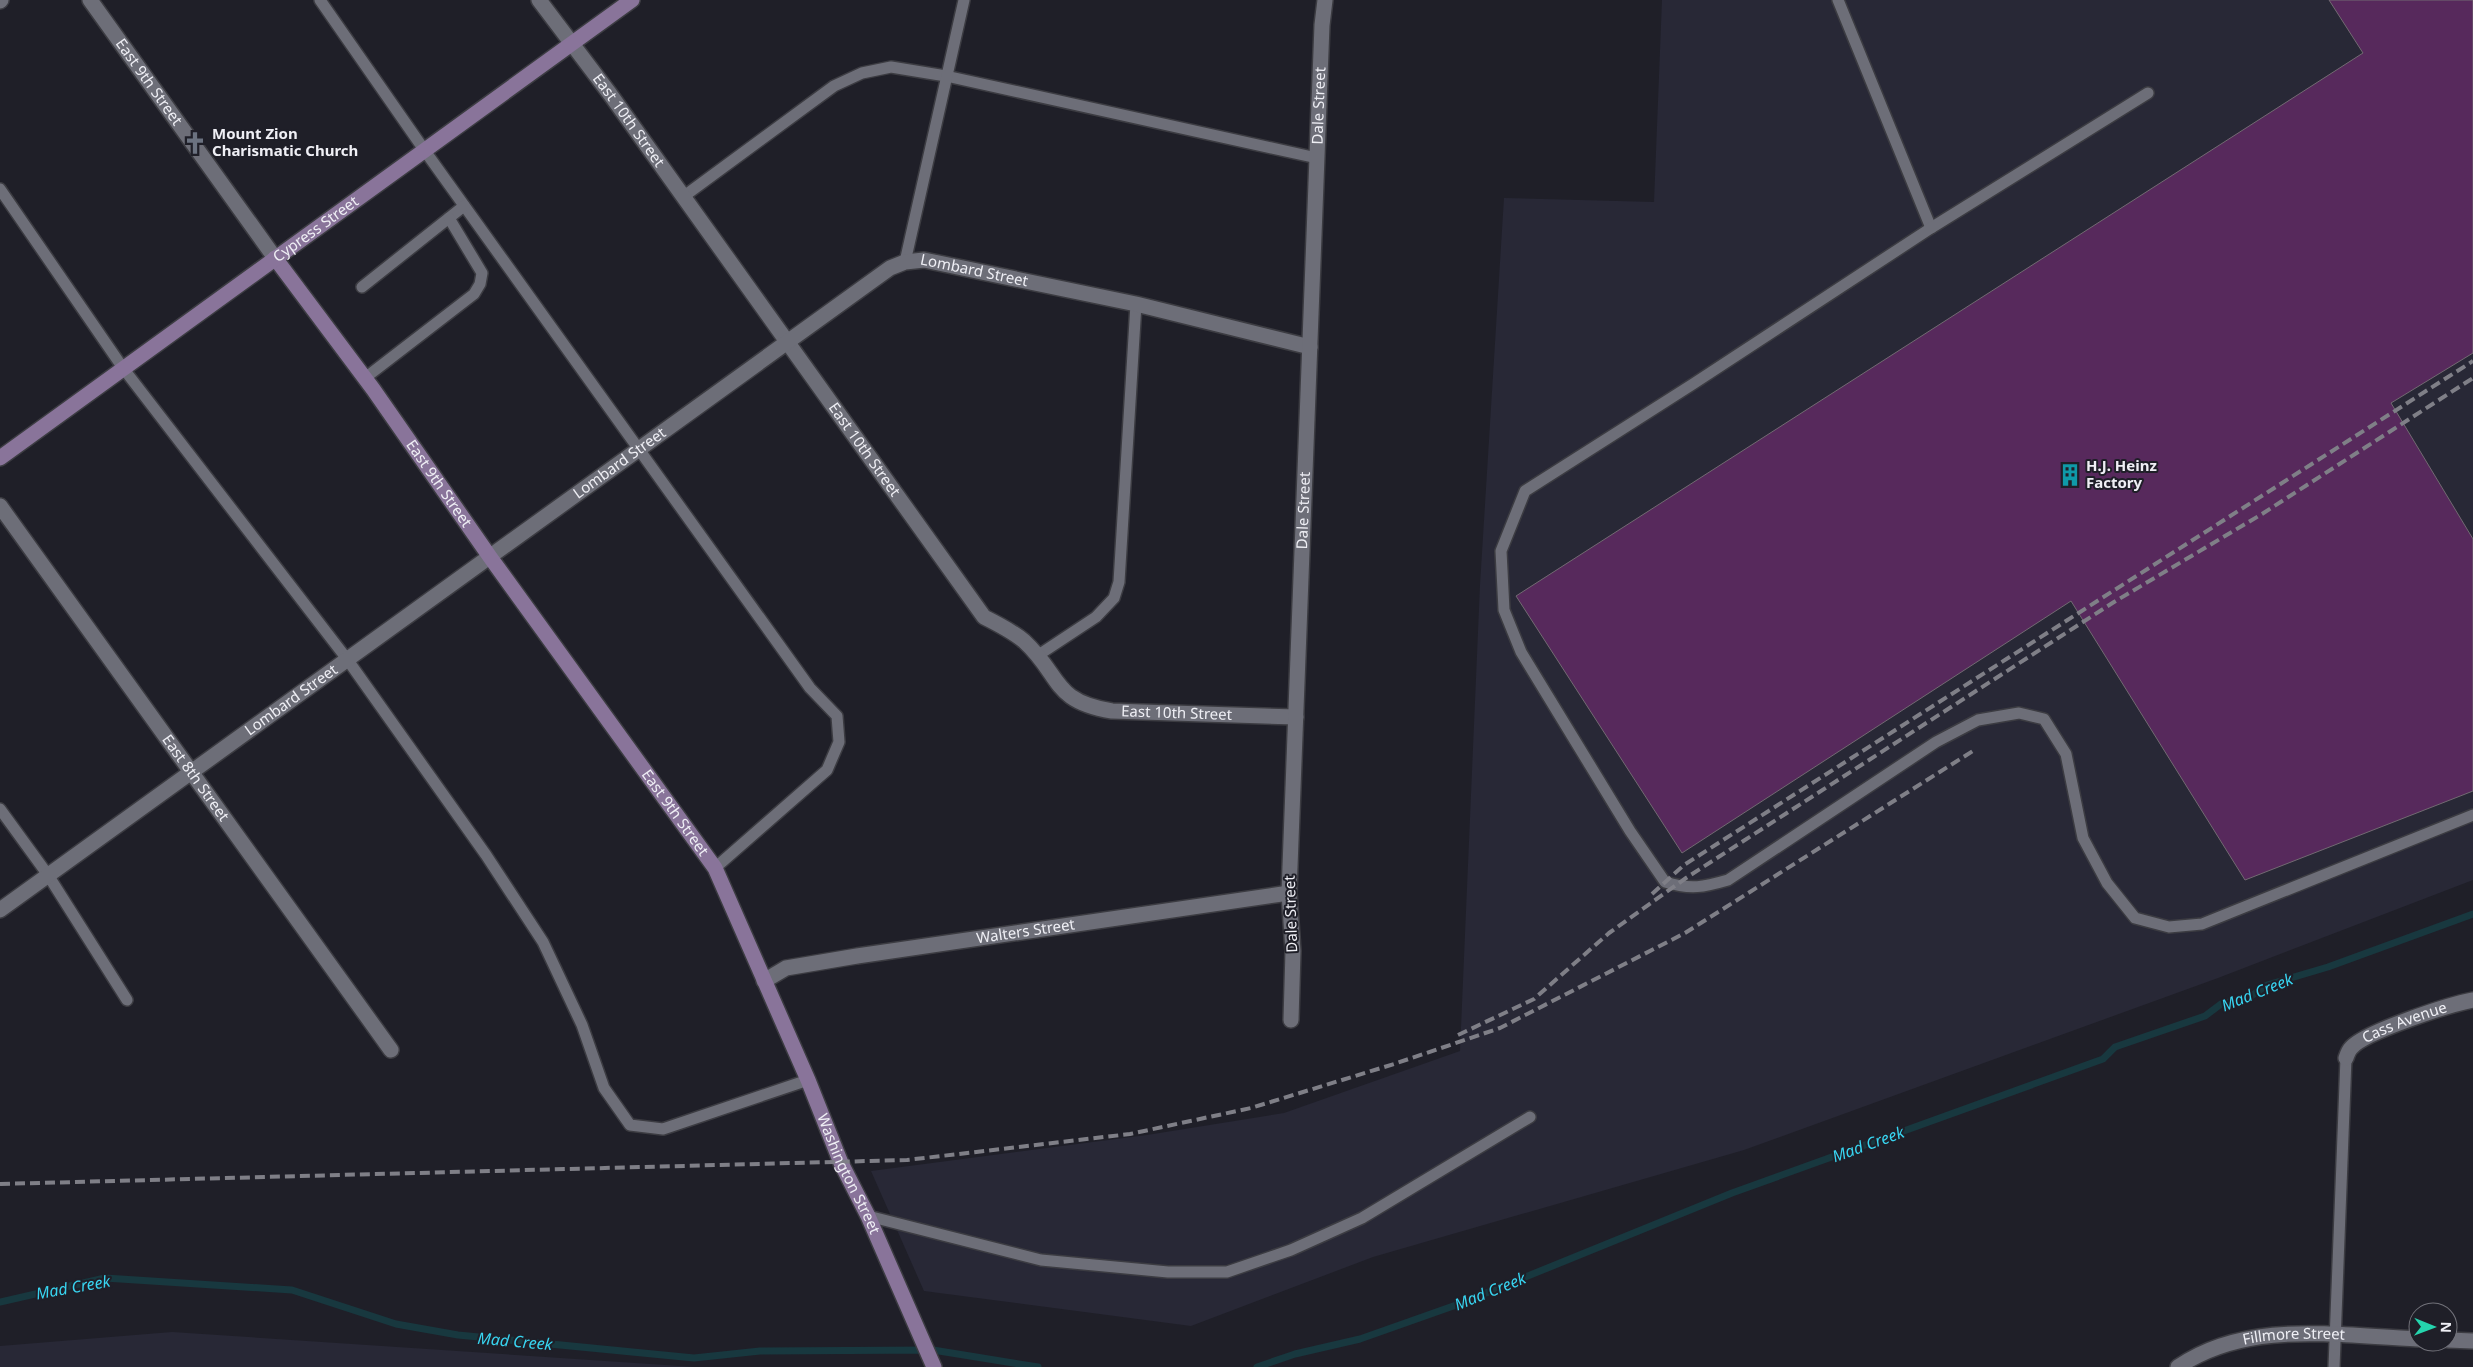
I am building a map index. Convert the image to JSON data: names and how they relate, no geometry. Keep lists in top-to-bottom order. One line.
{"streets":{"main road":["East 9th Street","Cypress Street","Washington Street"],"street":["Dale Street","East 10th Street","Lombard Street","East 8th Street","Walters Street","Cass Avenue","Fillmore Street"]},"crossings":[["East 9th Street","Cypress Street"],["East 9th Street","Lombard Street"],["East 9th Street","Walters Street"],["East 9th Street","Washington Street"],["Dale Street","East 10th Street"],["Dale Street","Lombard Street"],["Dale Street","Walters Street"],["East 10th Street","Cypress Street"],["East 10th Street","Lombard Street"],["Lombard Street","East 8th Street"],["Walters Street","Washington Street"]],"water":["Mad Creek"],"places":{"church":["Mount Zion Charismatic Church"],"building":["H.J. Heinz Factory"]},"north":"right"}
